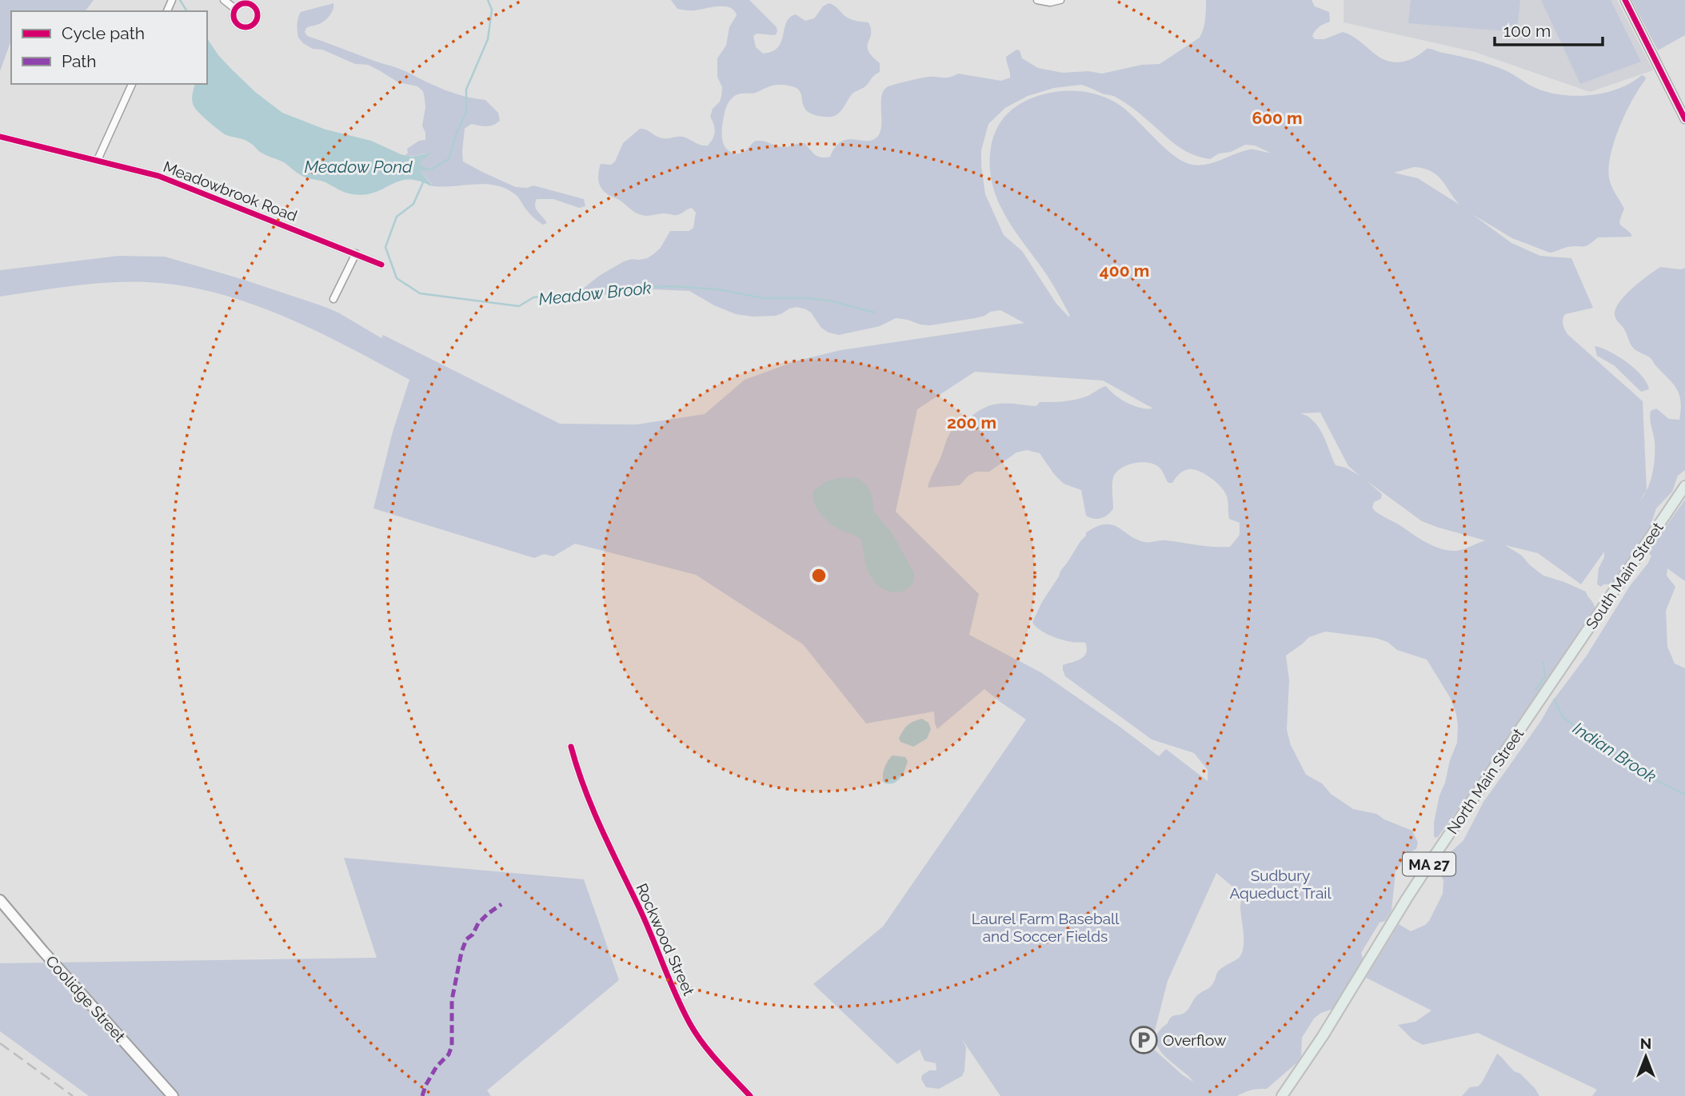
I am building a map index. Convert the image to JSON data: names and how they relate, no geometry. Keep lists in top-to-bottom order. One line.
{"streets":{"main road":["South Main Street","North Main Street","MA 27","Coolidge Street"],"street":["Meadowbrook Road","Rockwood Street"]},"crossings":[["South Main Street","North Main Street"]],"water":["Meadow Pond","Meadow Brook","Indian Brook"],"parks":["Sudbury Aqueduct Trail","Laurel Farm Baseball and Soccer Fields"],"places":{"parking":["Overflow"]},"legend":["Cycle path","Path"],"scale_bar":"100 m","north":"top","rings":["600 m","400 m","200 m"]}
